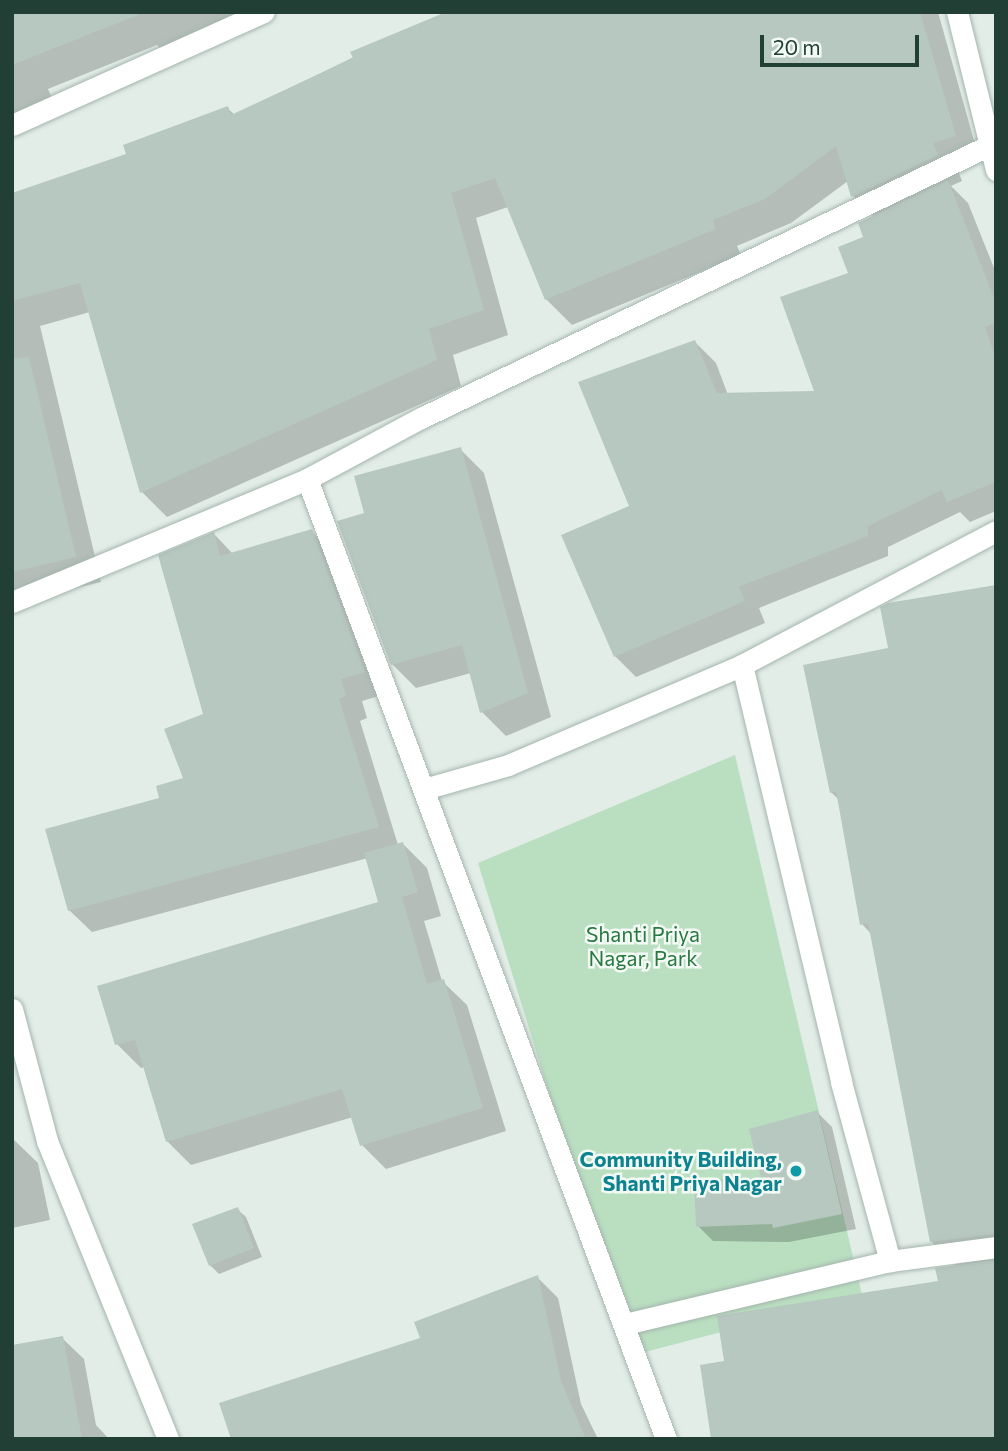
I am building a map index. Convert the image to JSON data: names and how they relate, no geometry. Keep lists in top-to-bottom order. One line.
{"parks":["Shanti Priya Nagar, Park"],"places":["Community Building, Shanti Priya Nagar"],"scale_bar":"20 m"}
